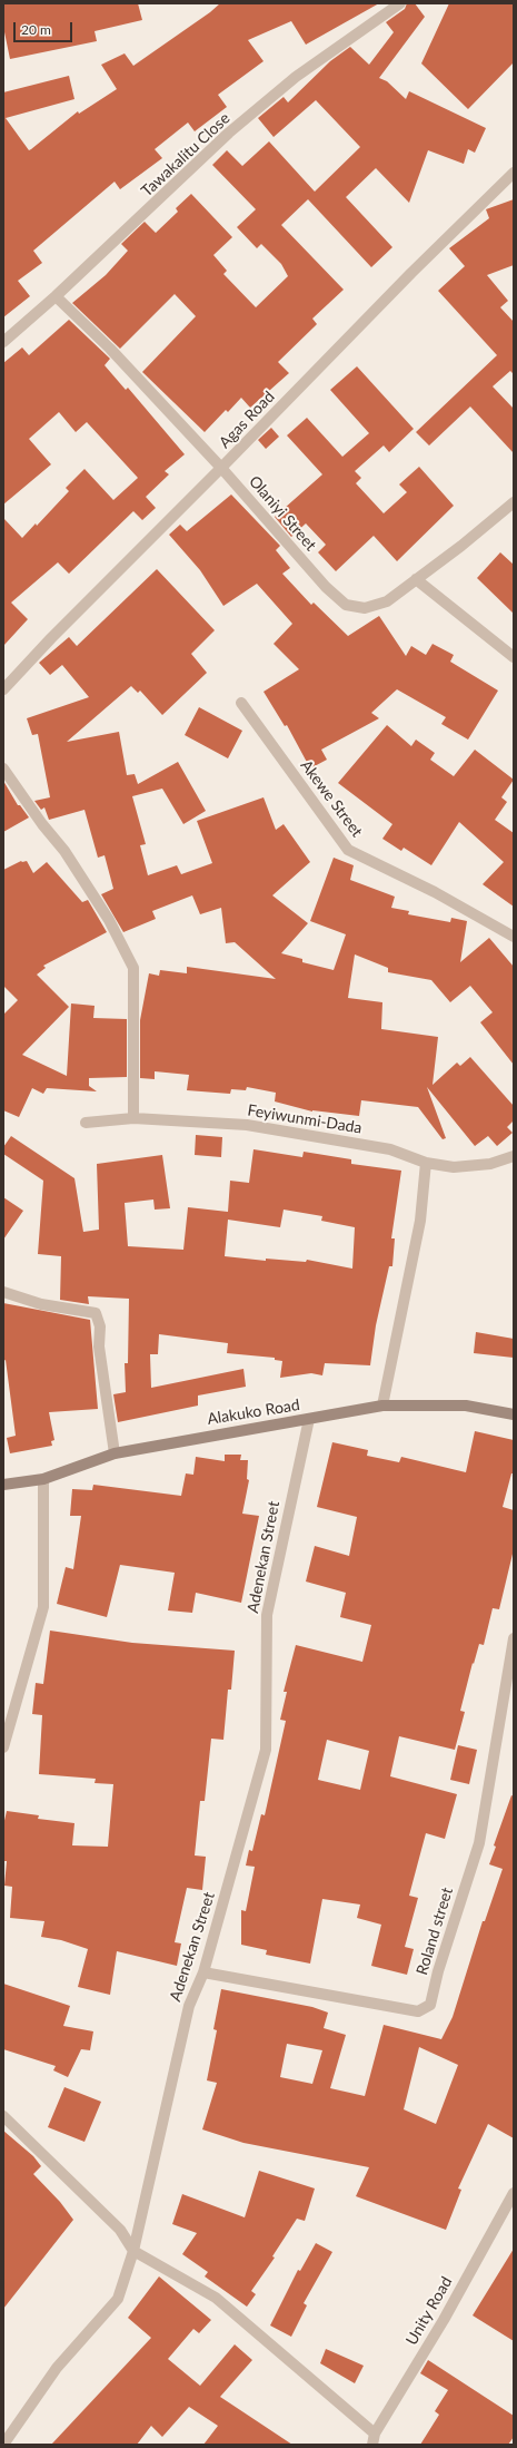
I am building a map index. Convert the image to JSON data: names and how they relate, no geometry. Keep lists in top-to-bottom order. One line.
{"streets":{"main road":["Alakuko Road"],"street":["Tawakalitu Close","Agas Road","Olaniyi Street","Akewe Street","Feyiwunmi-Dada","Adenekan Street","Roland street","Unity Road"]},"crossings":[["Tawakalitu Close","Olaniyi Street"],["Agas Road","Olaniyi Street"],["Alakuko Road","Adenekan Street"],["Adenekan Street","Roland street"]],"scale_bar":"20 m"}
